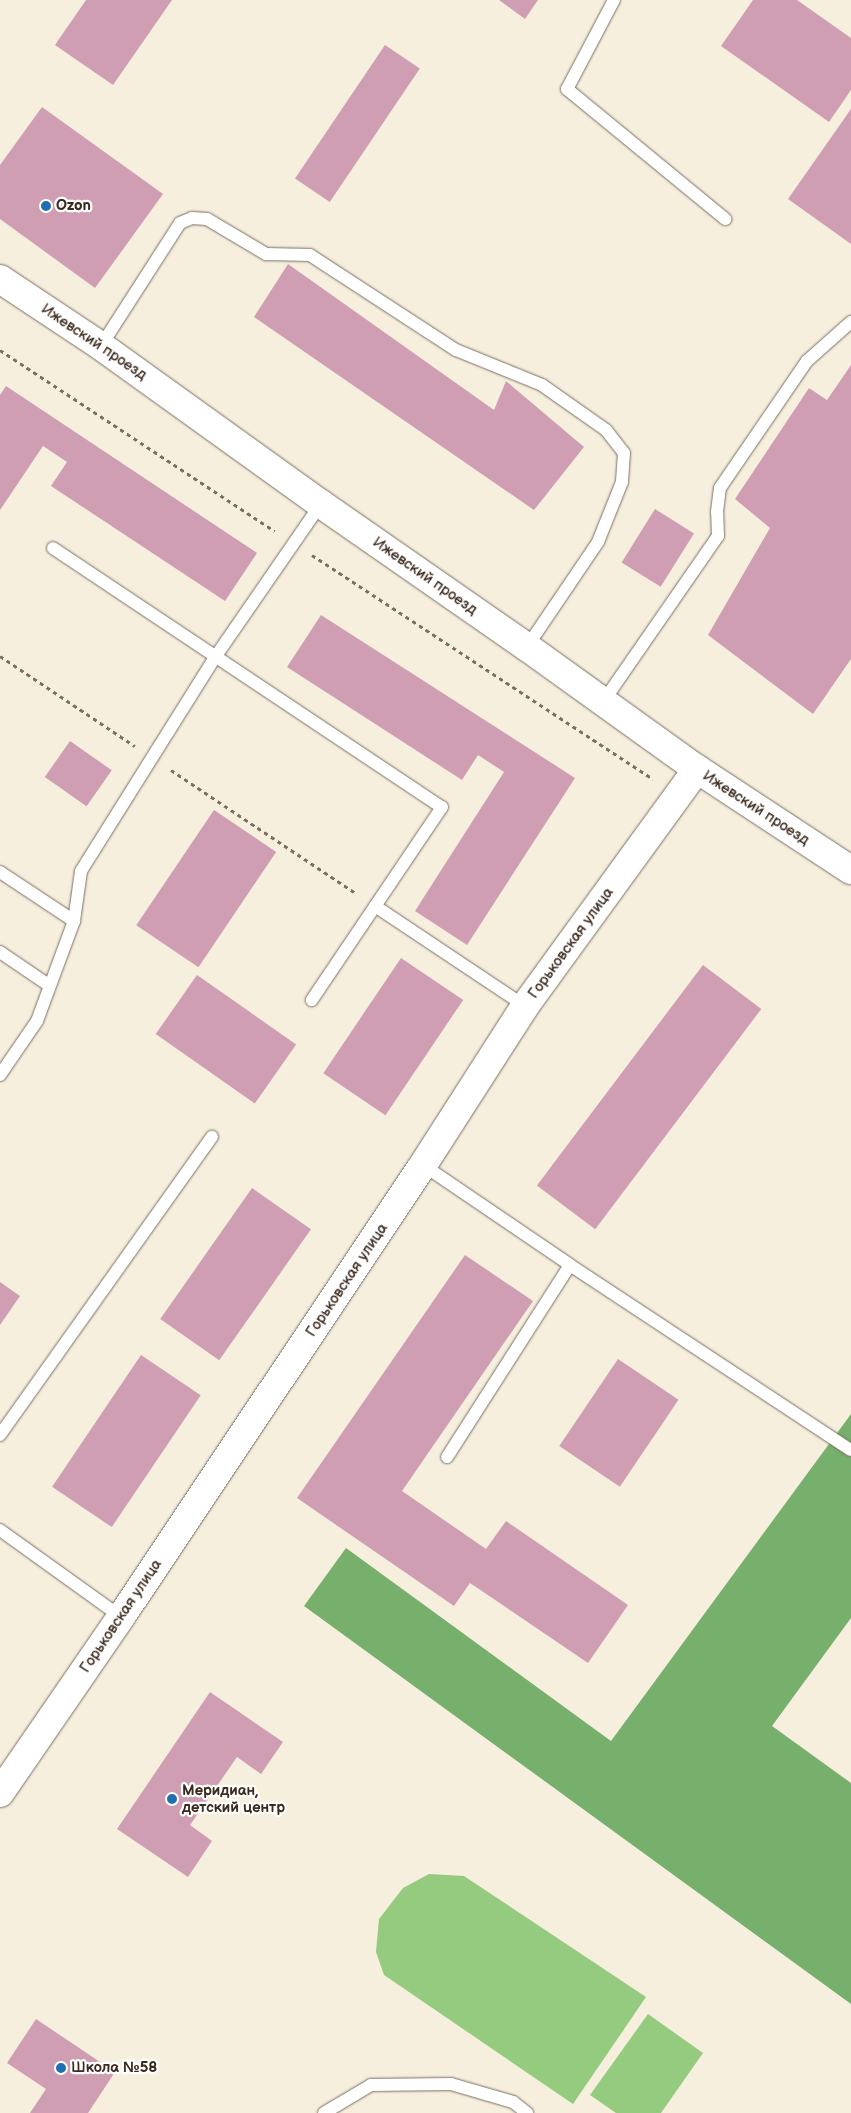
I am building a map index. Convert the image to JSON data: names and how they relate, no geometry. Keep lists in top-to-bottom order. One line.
{"streets":{"street":["Ижевский проезд","Горьковская улица"]},"crossings":[["Ижевский проезд","Горьковская улица"]],"places":["Ozon","Меридиан, детский центр","Школа №58"]}
